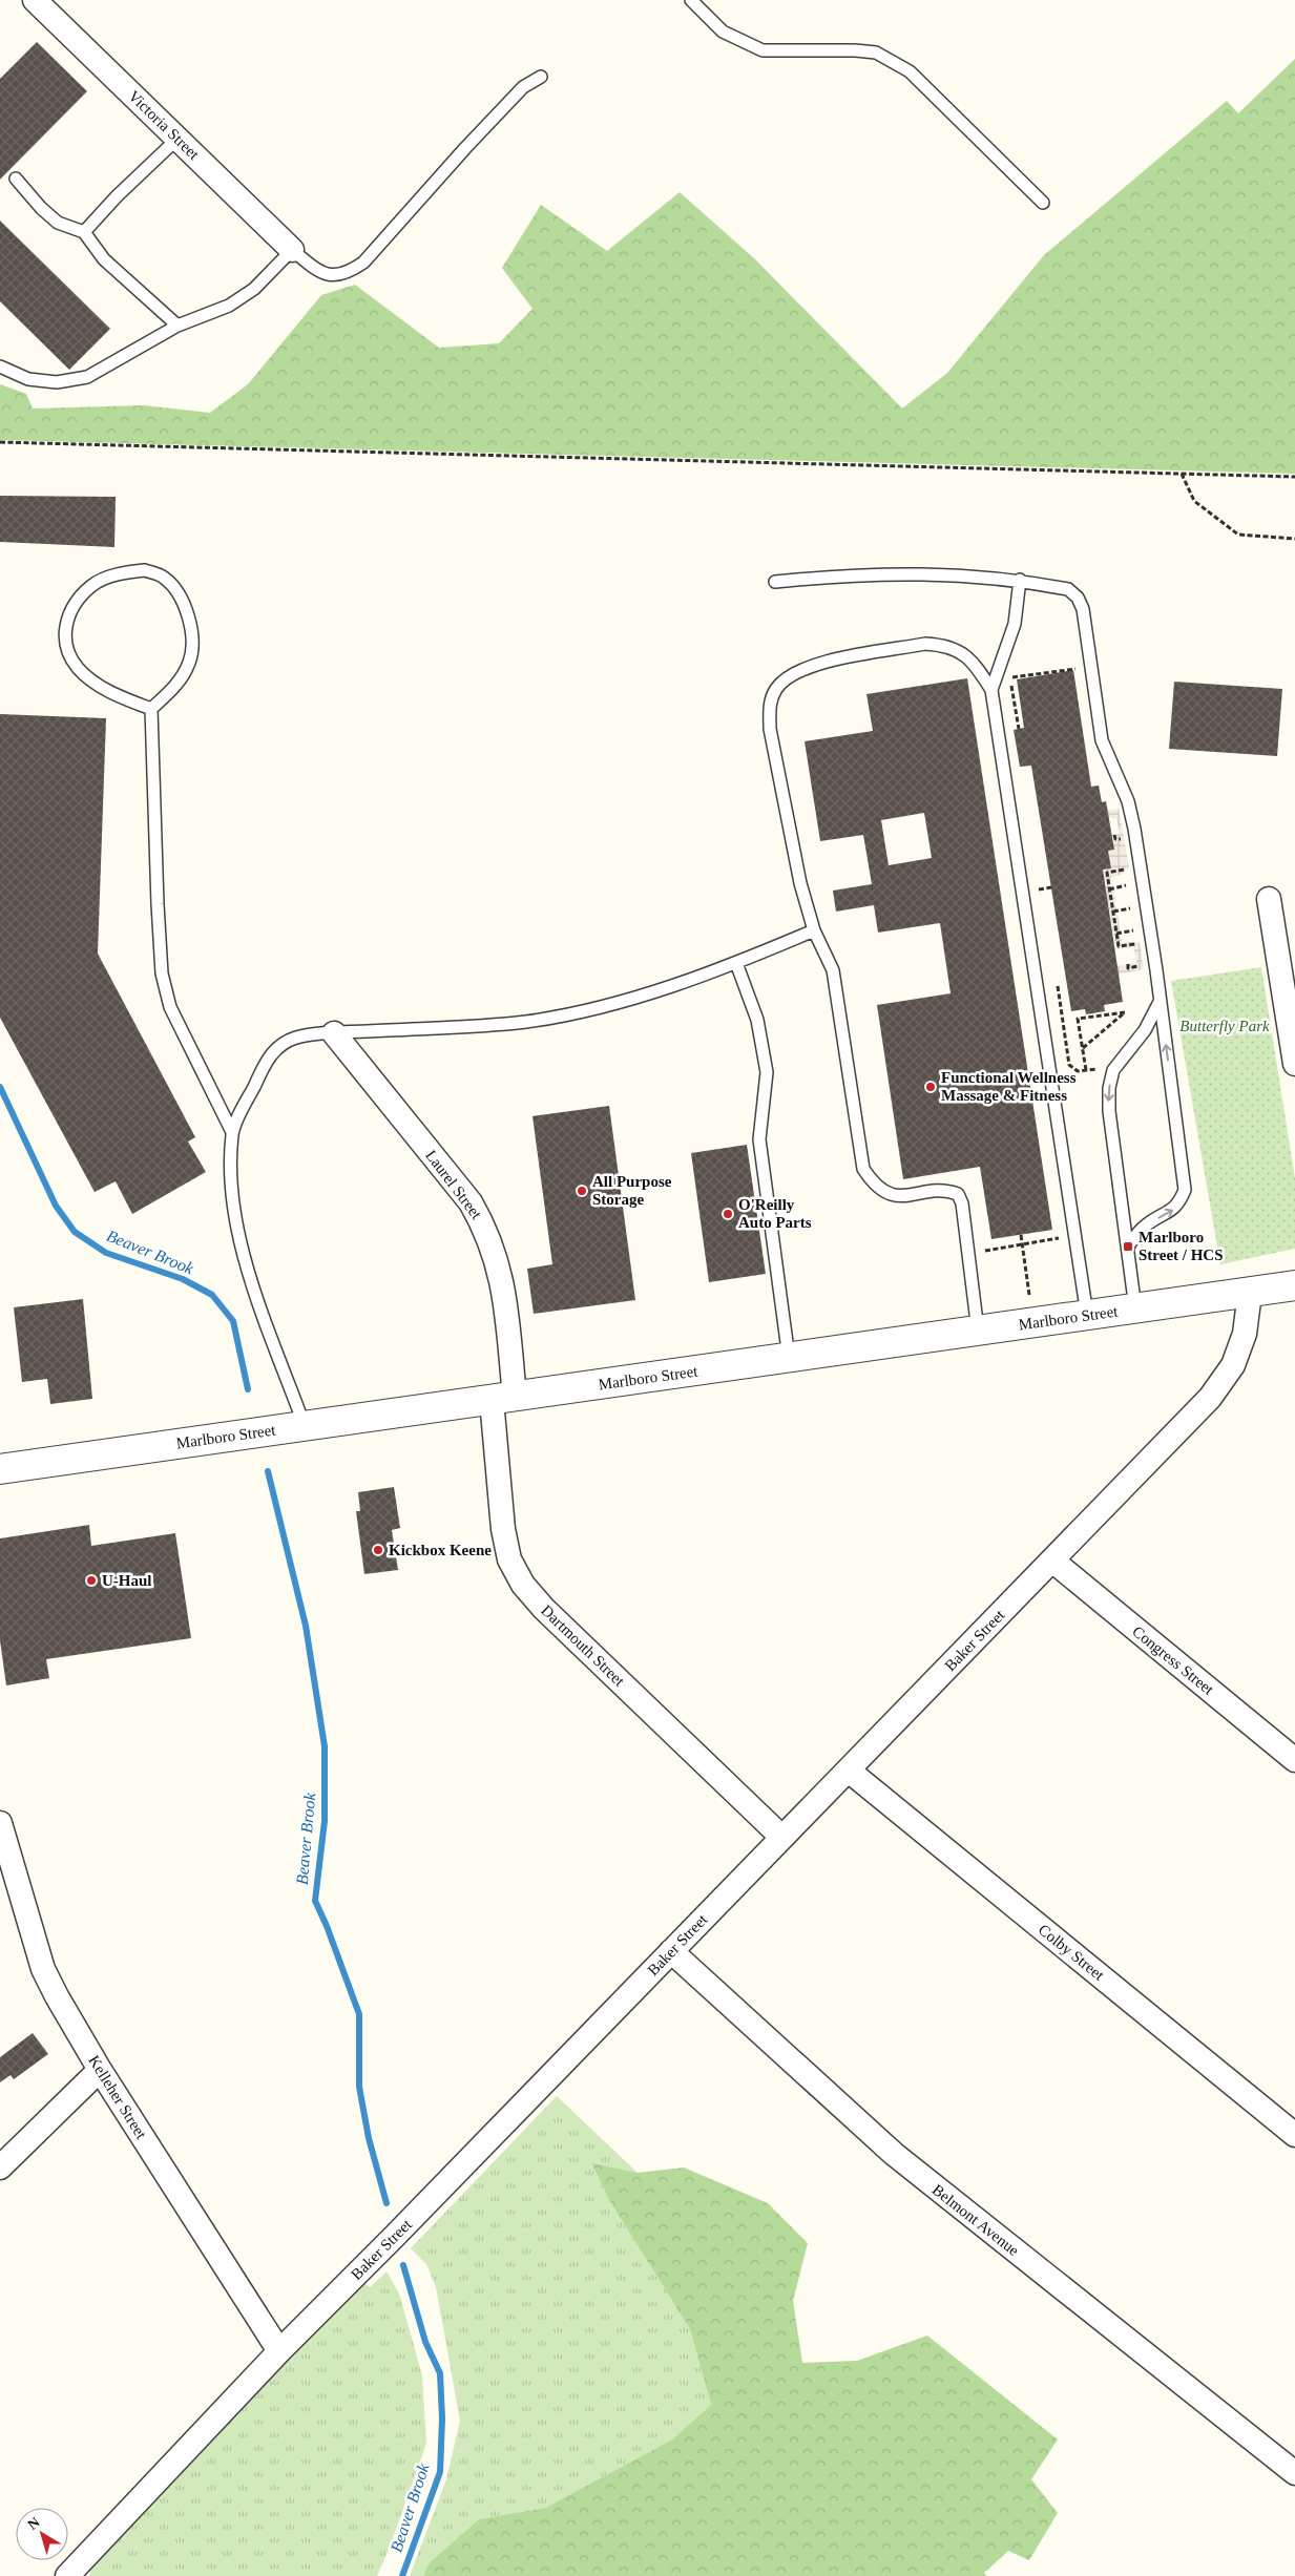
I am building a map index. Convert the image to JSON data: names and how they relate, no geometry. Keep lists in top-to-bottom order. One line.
{"streets":{"street":["Victoria Street","Laurel Street","Marlboro Street","Baker Street","Dartmouth Street","Congress Street","Colby Street","Kelleher Street","Belmont Avenue"]},"crossings":[["Laurel Street","Marlboro Street"],["Laurel Street","Dartmouth Street"],["Marlboro Street","Baker Street"],["Marlboro Street","Dartmouth Street"],["Baker Street","Dartmouth Street"],["Baker Street","Congress Street"],["Baker Street","Colby Street"],["Baker Street","Kelleher Street"],["Baker Street","Belmont Avenue"]],"water":["Beaver Brook"],"parks":["Butterfly Park"],"places":{"other":["Functional Wellness Massage & Fitness","All Purpose Storage","O'Reilly Auto Parts","Kickbox Keene","U-Haul"],"transit":["Marlboro Street / HCS"]},"north":"top left"}
